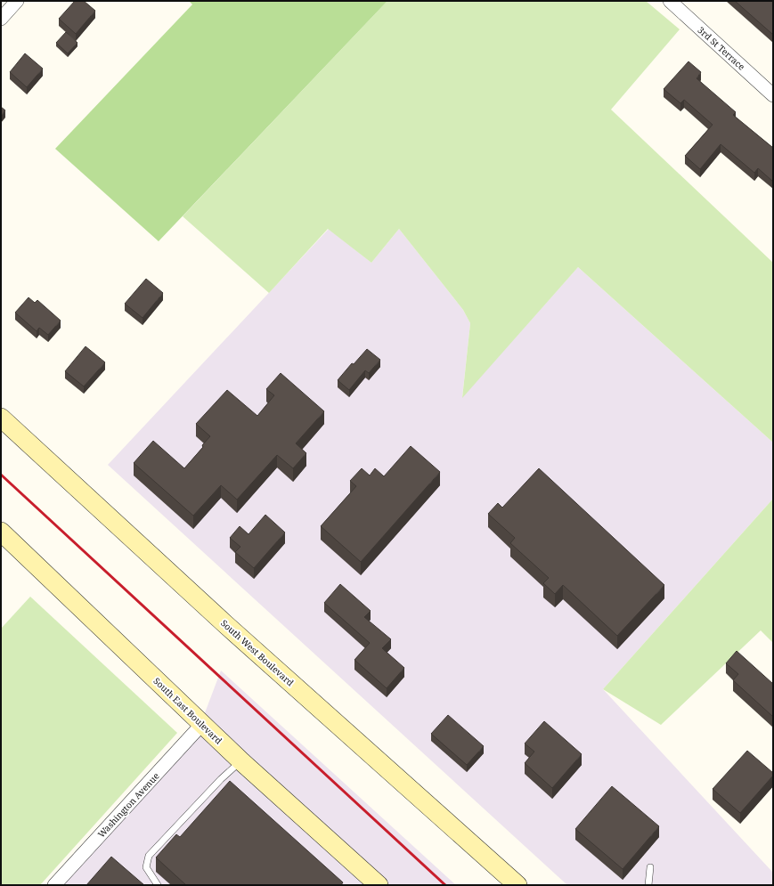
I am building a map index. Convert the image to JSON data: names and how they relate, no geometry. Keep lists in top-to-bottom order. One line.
{"streets":{"main road":["South West Boulevard","South East Boulevard"],"street":["3rd St Terrace","Washington Avenue"]},"crossings":[["South East Boulevard","Washington Avenue"]]}
